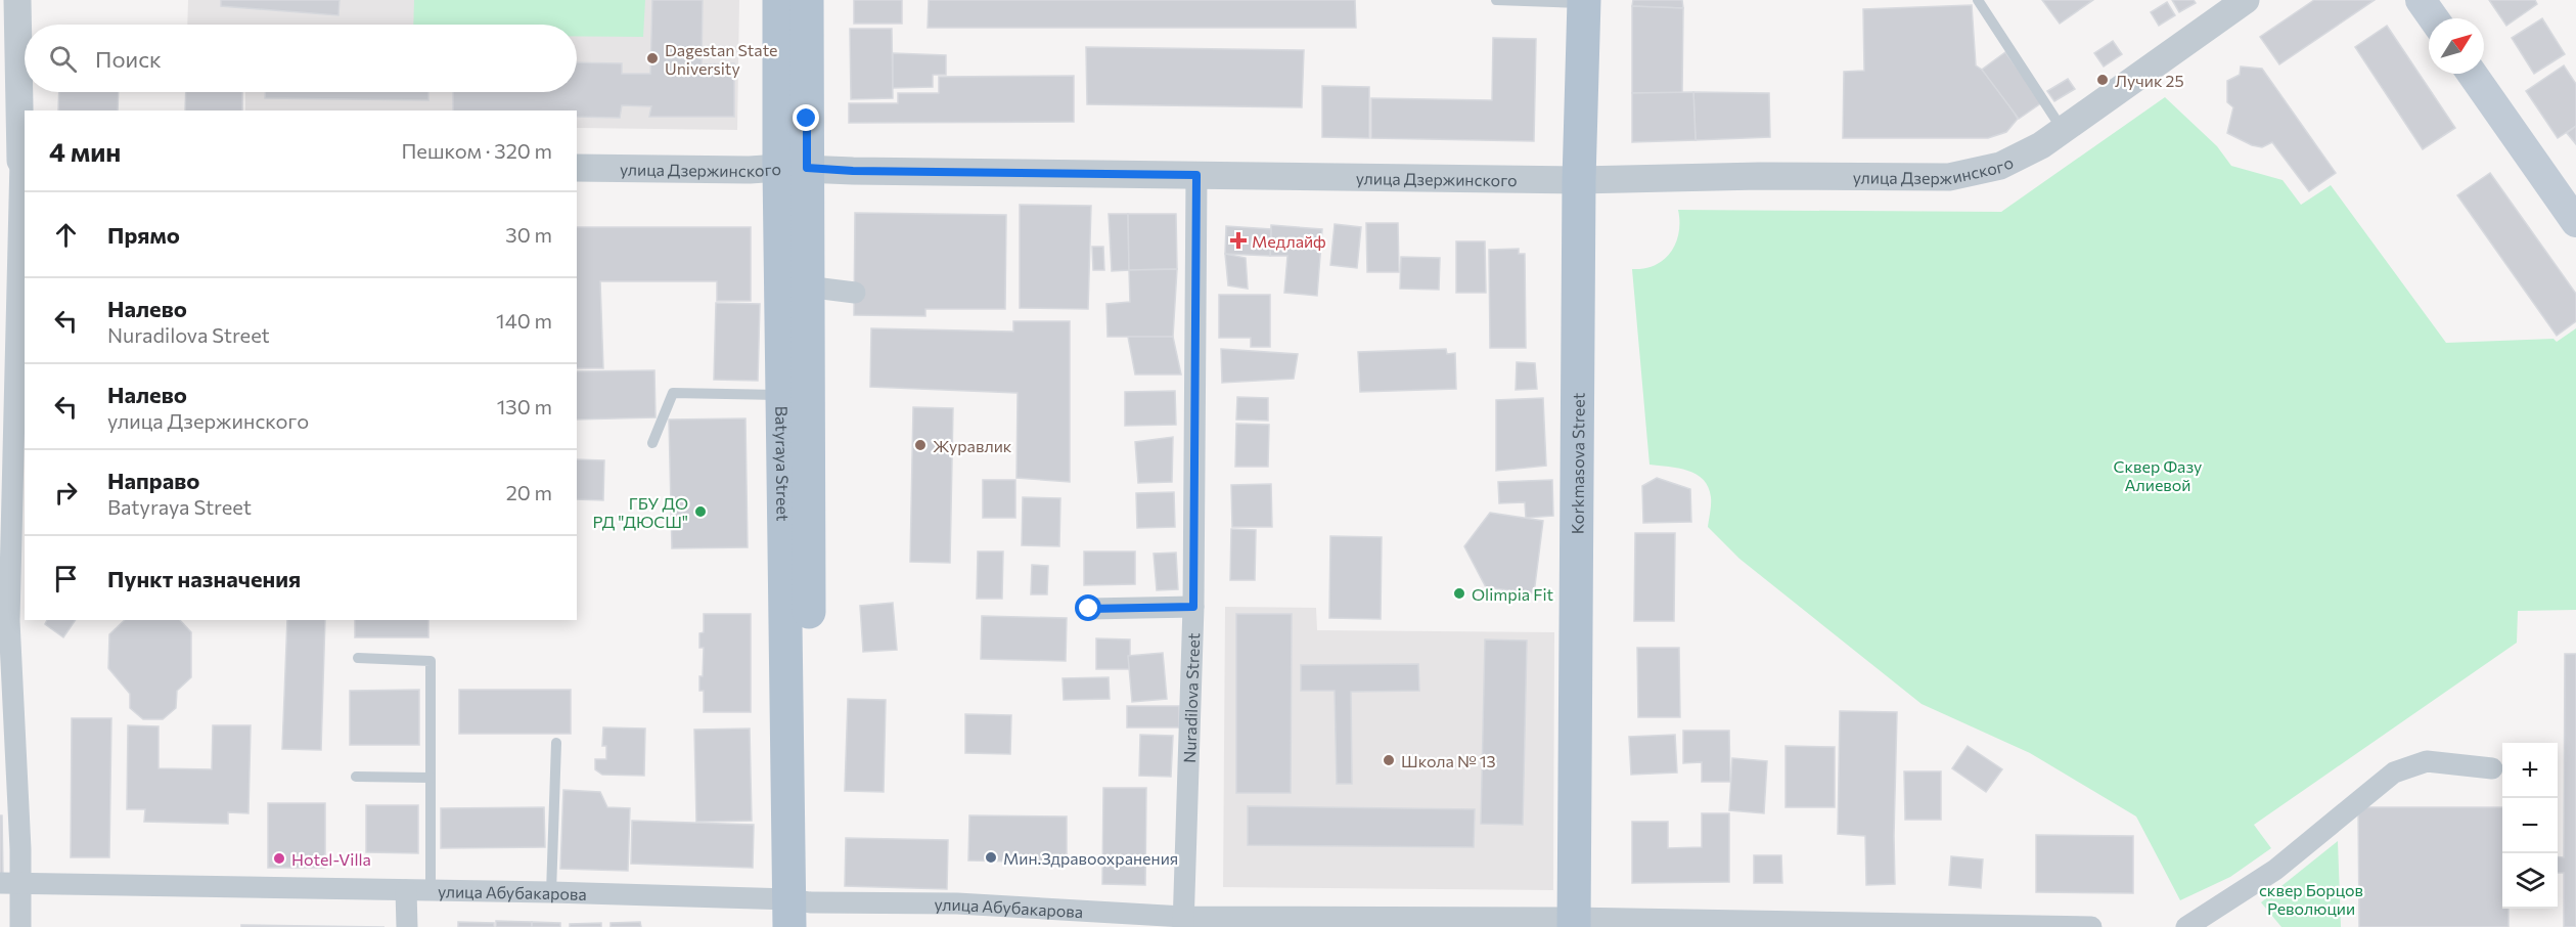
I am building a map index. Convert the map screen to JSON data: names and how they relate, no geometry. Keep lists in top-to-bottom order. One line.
{"streets":{"main road":["Batyraya Street","Korkmasova Street"],"street":["улица Дзержинского","Nuradilova Street","улица Абубакарова"]},"crossings":[["улица Дзержинского","Batyraya Street"],["улица Дзержинского","Korkmasova Street"],["улица Дзержинского","Nuradilova Street"],["Batyraya Street","улица Абубакарова"],["Korkmasova Street","улица Абубакарова"],["Nuradilova Street","улица Абубакарова"]],"parks":["Сквер Фазу Алиевой","сквер Борцов Революции"],"places":{"other":["Dagestan State University","Лучик 25","Журавлик","ГБУ ДО РД \"ДЮСШ\"","Olimpia Fit","Школа № 13","Мин.Здравоохранения","Hotel-Villa"],"health":["Медлайф"]},"north":"top right","page":{"search":"Поиск","heading":["4 мин","Пешком · 320 m"],"list":[["Прямо","30 m"],["Налево","Nuradilova Street","140 m"],["Налево","улица Дзержинского","130 m"],["Направо","Batyraya Street","20 m"],"Пункт назначения"],"map_buttons":["+","−"]}}
